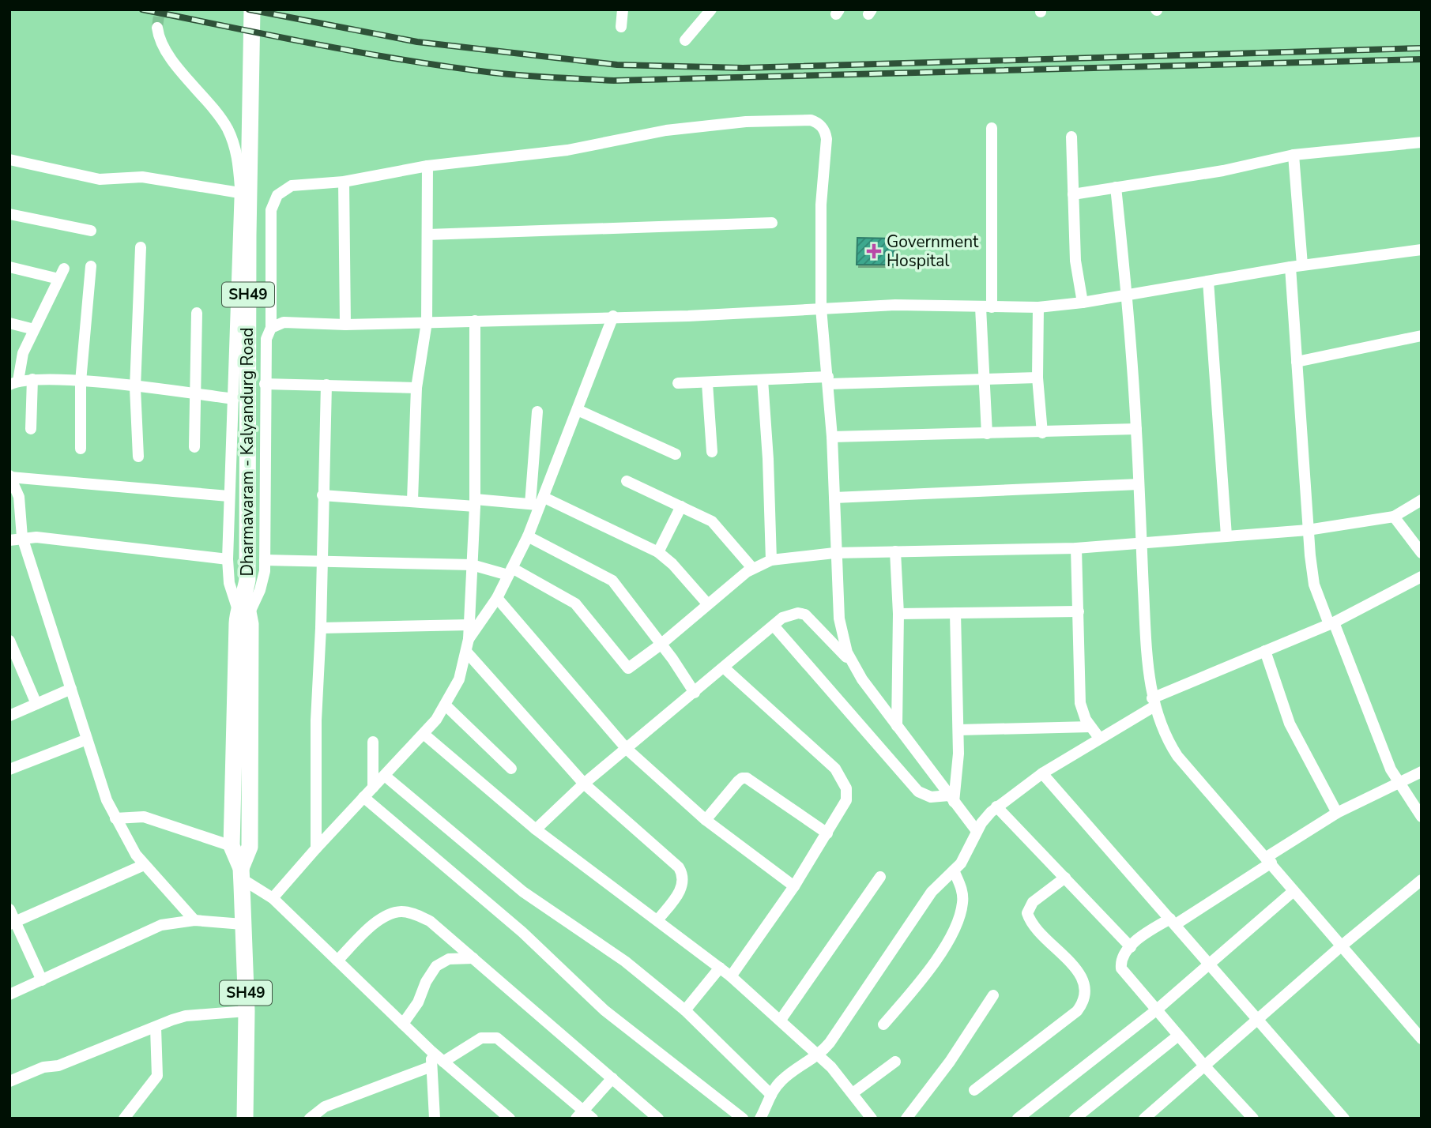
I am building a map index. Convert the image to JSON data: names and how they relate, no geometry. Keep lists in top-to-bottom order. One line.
{"streets":{"main road":["SH49","Dharmavaram - Kalyandurg Road"]},"places":{"health":["Government Hospital"]}}
